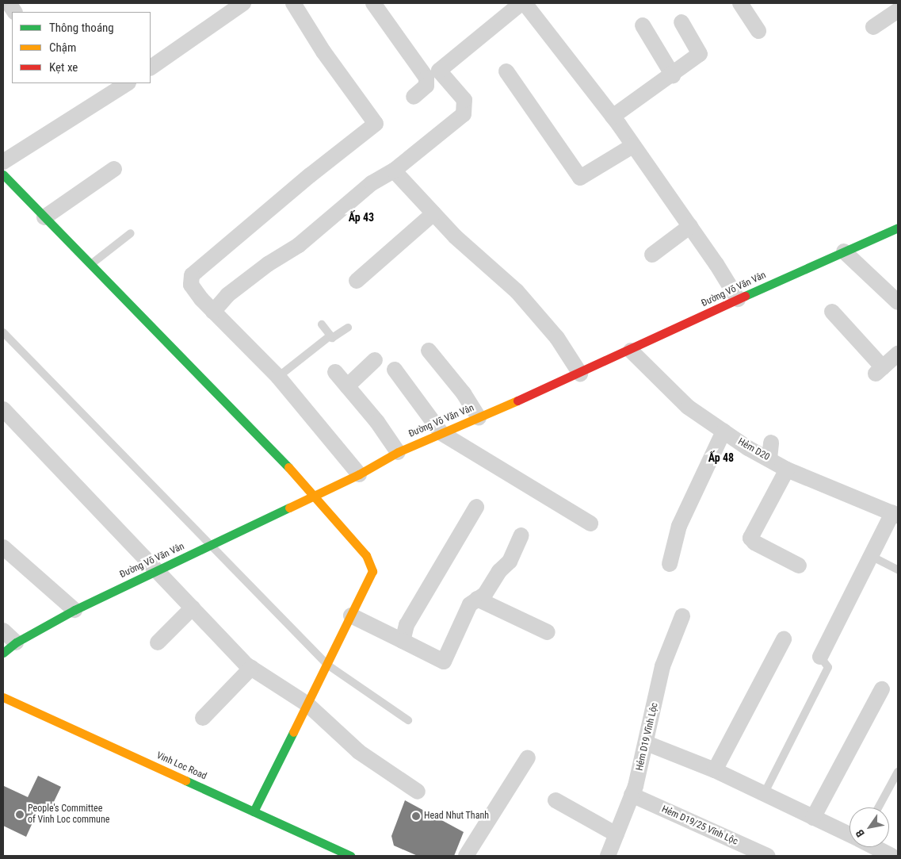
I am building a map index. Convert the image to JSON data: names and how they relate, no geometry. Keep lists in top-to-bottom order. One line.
{"streets":{"street":["Đường Võ Văn Vân","Hẻm D20","Hẻm D19 Vĩnh Lộc","Vinh Loc Road","Hẻm D19/25 Vĩnh Lộc"]},"crossings":[["Đường Võ Văn Vân","Hẻm D20"],["Hẻm D19 Vĩnh Lộc","Hẻm D19/25 Vĩnh Lộc"]],"districts":["Ấp 43","Ấp 48"],"places":["People's Committee of Vinh Loc commune","Head Nhut Thanh"],"legend":["Thông thoáng","Chậm","Kẹt xe"],"north":"bottom left"}
